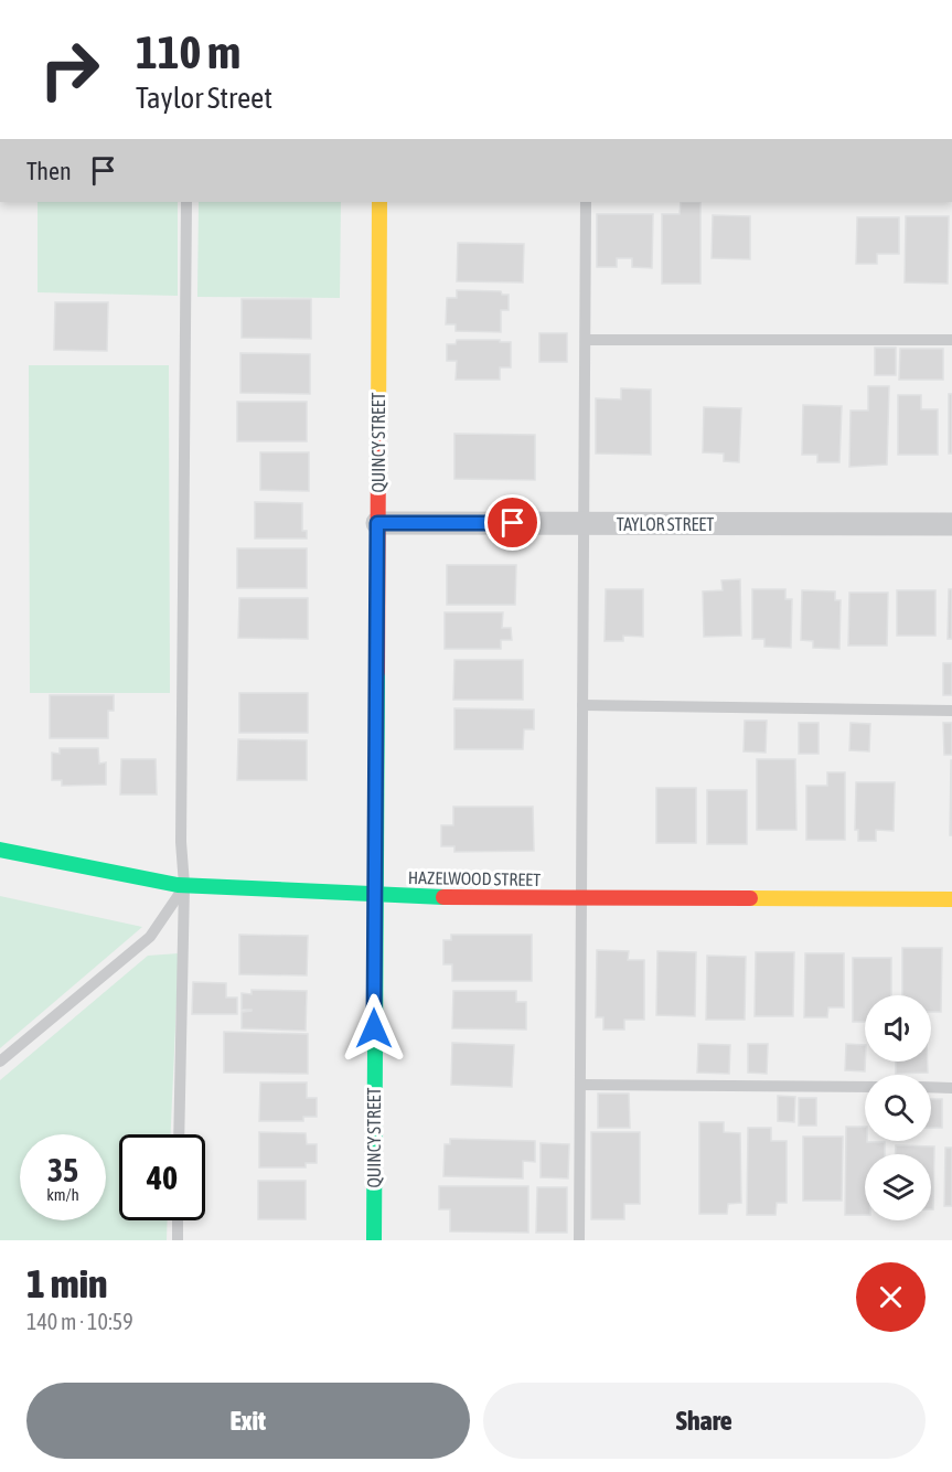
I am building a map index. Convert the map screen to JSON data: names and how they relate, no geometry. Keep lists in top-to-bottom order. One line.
{"streets":{"street":["QUINCY STREET","TAYLOR STREET","HAZELWOOD STREET"]},"crossings":[["QUINCY STREET","TAYLOR STREET"],["QUINCY STREET","HAZELWOOD STREET"]],"page":{"turn":["110 m","Taylor Street"],"then":"Then","speed":"35 km/h","limit":"40","heading":["1 min","140 m · 10:59"],"buttons":["Exit","Share"]}}
